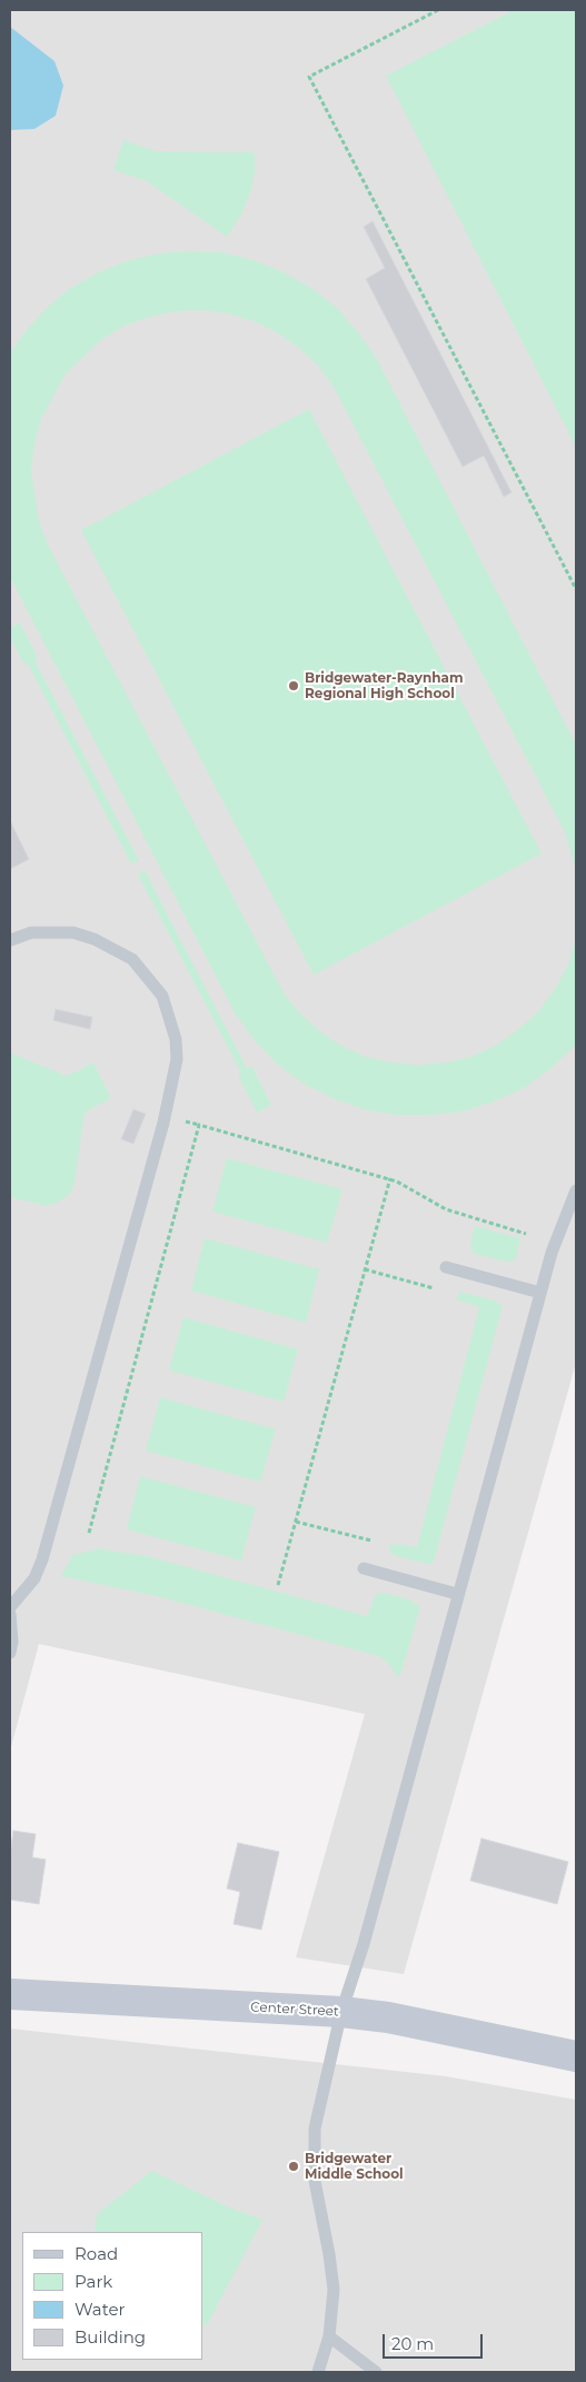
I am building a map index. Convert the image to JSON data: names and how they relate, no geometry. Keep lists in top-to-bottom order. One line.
{"streets":{"street":["Center Street"]},"places":["Bridgewater-Raynham Regional High School","Bridgewater Middle School"],"legend":["Road","Park","Water","Building"],"scale_bar":"20 m"}
